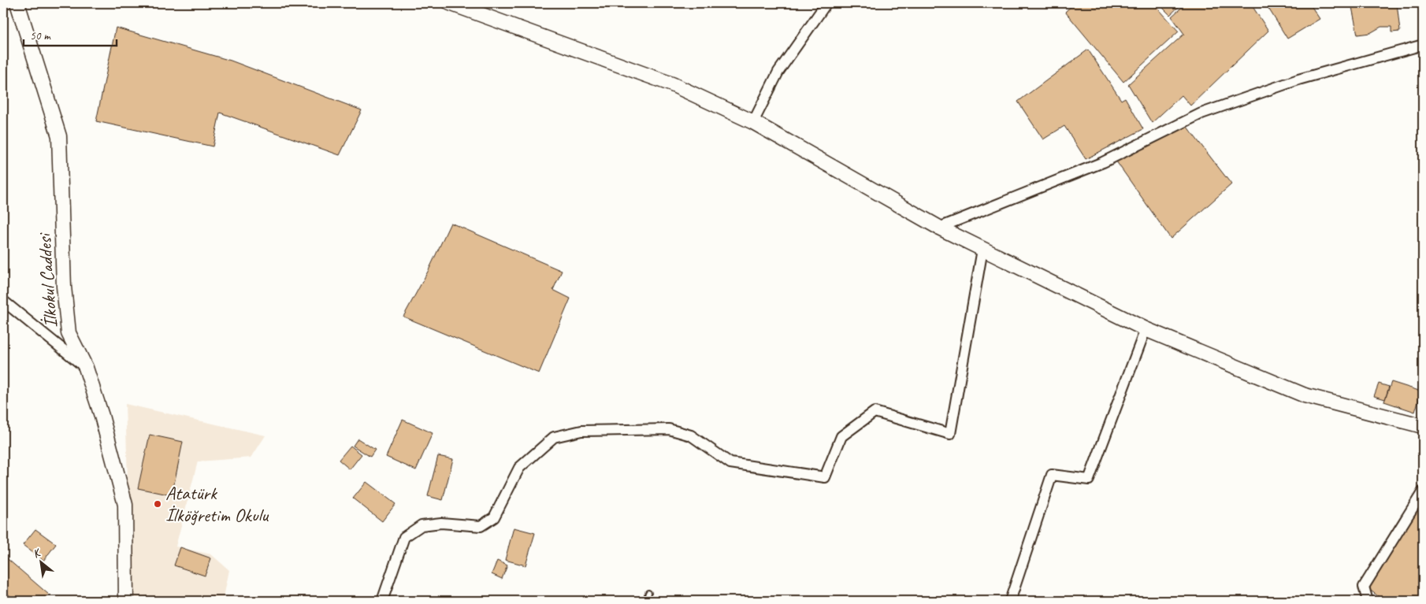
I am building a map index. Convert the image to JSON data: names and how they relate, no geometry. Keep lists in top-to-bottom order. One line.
{"streets":{"street":["İlkokul Caddesi"]},"places":["Atatürk İlköğretim Okulu"],"scale_bar":"50 m","north":"top left"}
